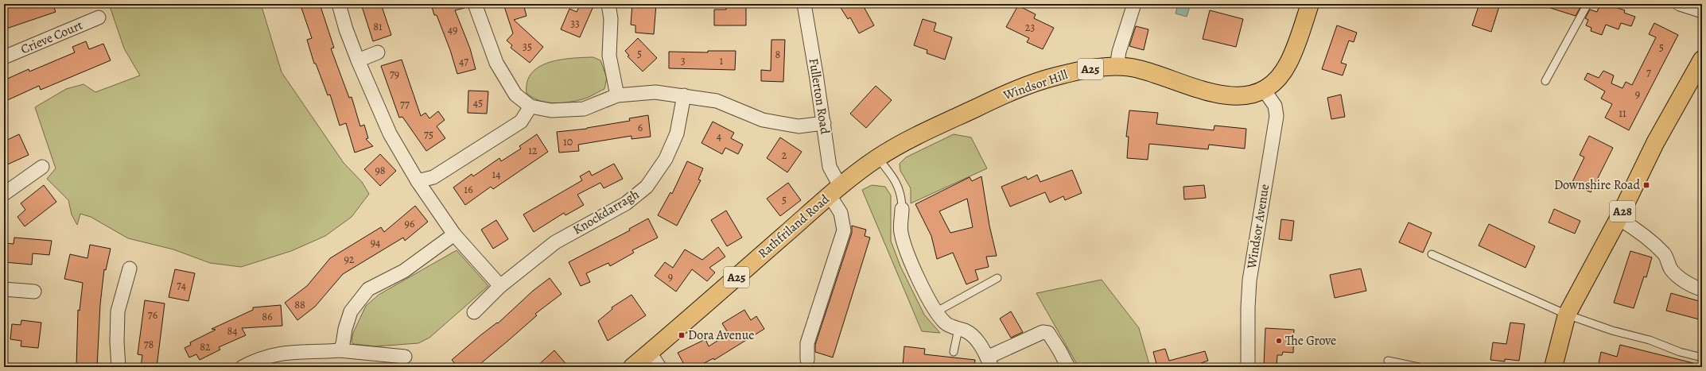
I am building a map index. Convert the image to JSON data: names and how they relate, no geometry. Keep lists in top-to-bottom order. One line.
{"streets":{"main road":["A25","Windsor Hill","A28","Rathfriland Road"],"street":["Crieve Court","Fullerton Road","Knockdarragh","Windsor Avenue"]},"crossings":[["Windsor Hill","Fullerton Road"],["Windsor Hill","Rathfriland Road"],["Windsor Hill","Windsor Avenue"],["Fullerton Road","Rathfriland Road"]],"places":{"transit":["Downshire Road","Dora Avenue"],"other":["The Grove"]},"house_numbers":["33","81","23","49","35","5","5","8","3","1","47","7","79","9","45","77","11","6","75","4","10","12","2","98","14","16","5","96","94","92","9","74","88","76","86","84","78","82"]}
